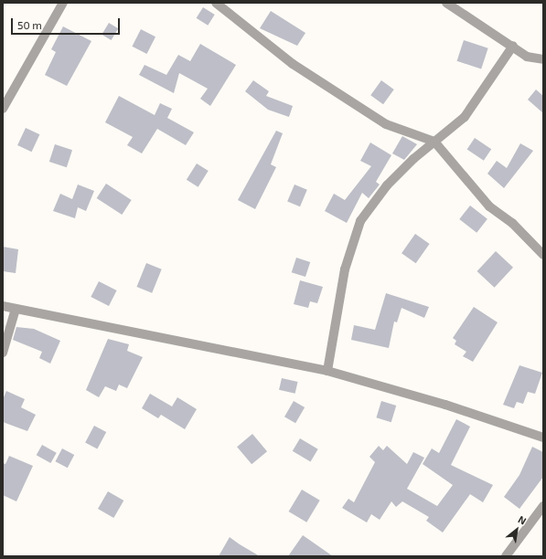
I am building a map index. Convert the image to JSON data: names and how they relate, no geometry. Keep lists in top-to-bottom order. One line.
{"scale_bar":"50 m","north":"top right"}
